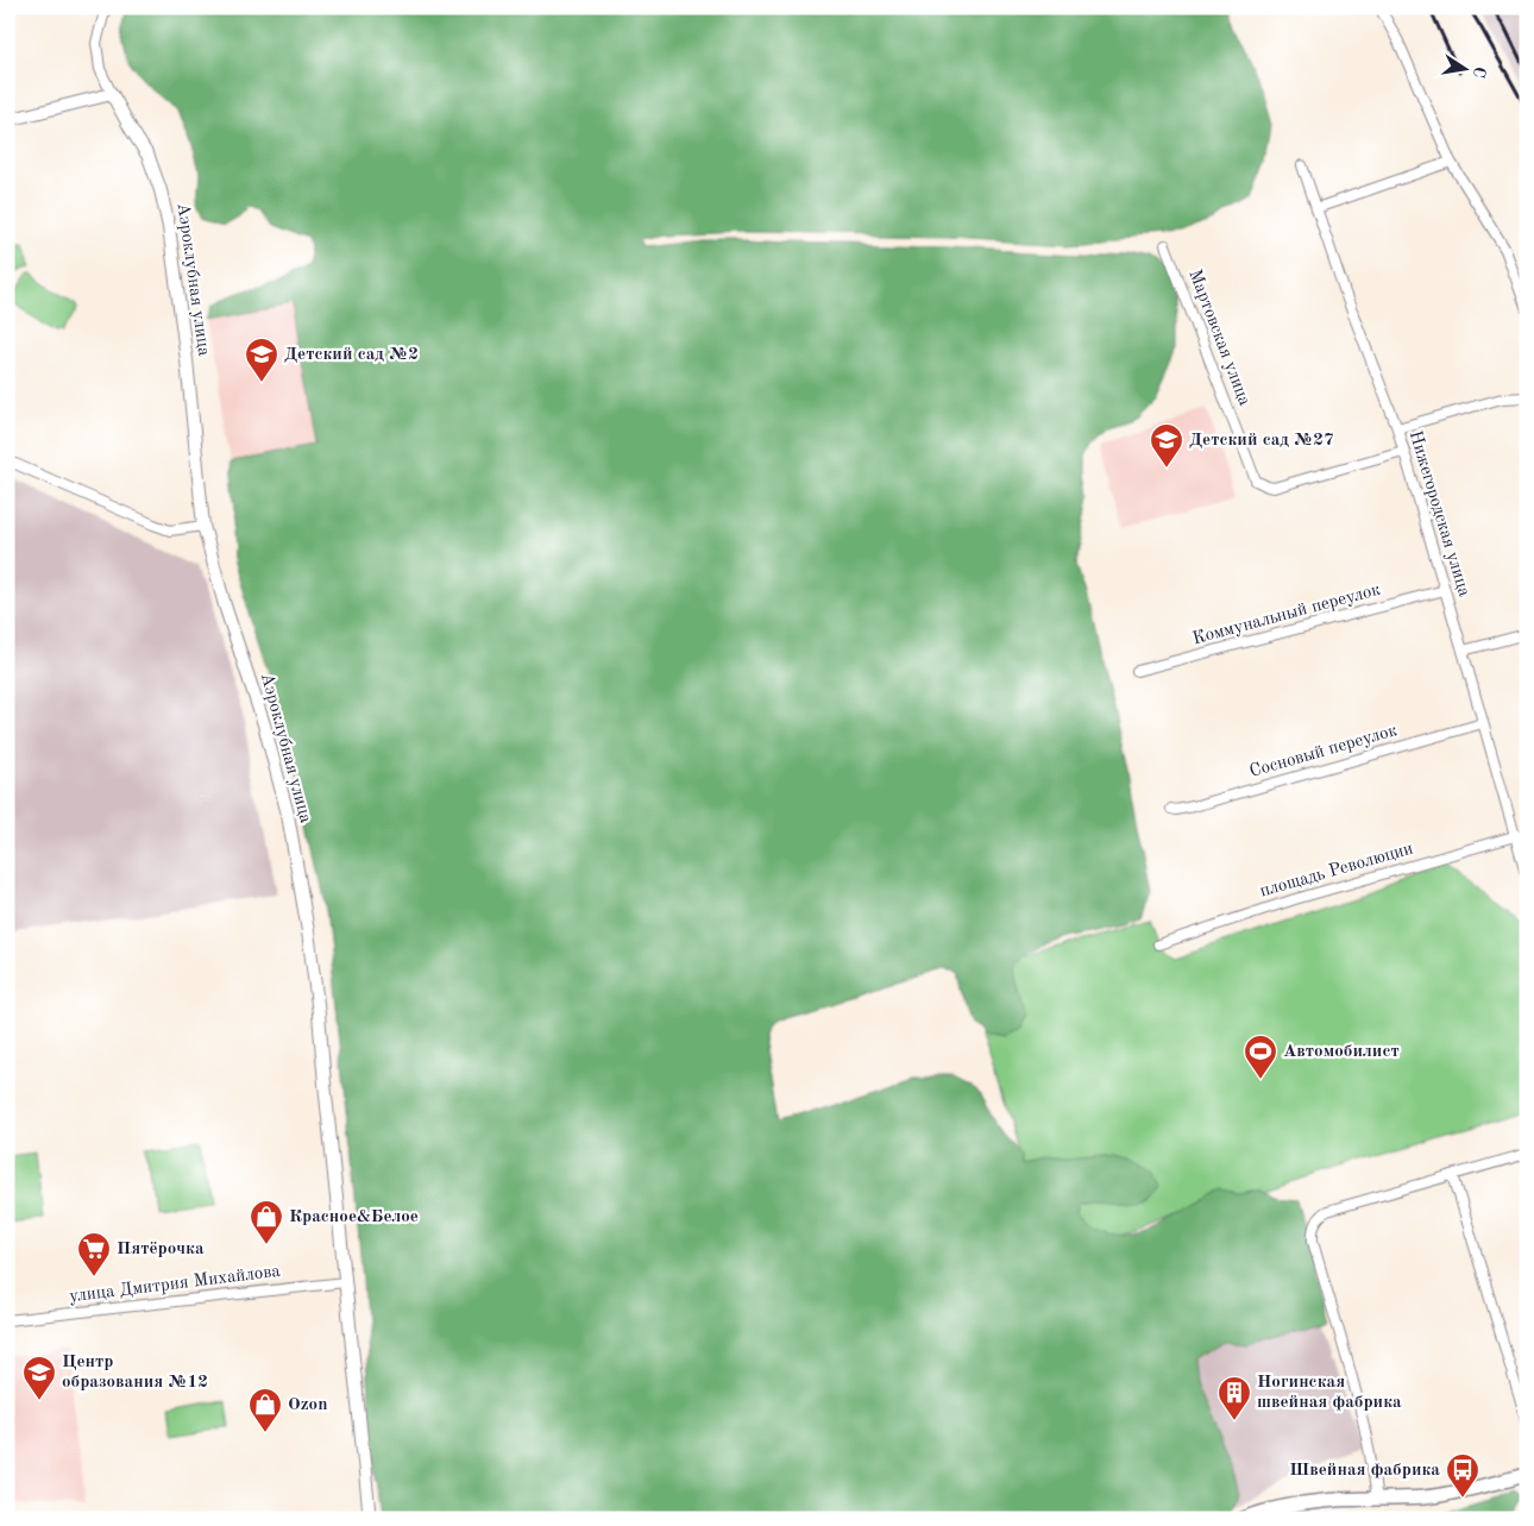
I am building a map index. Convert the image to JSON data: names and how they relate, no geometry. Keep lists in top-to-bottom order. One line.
{"streets":{"street":["Аэроклубная улица","Мартовская улица","Нижегородская улица","Коммунальный переулок","Сосновый переулок","площадь Революции","улица Дмитрия Михайлова"]},"crossings":[["Аэроклубная улица","улица Дмитрия Михайлова"],["Мартовская улица","Нижегородская улица"],["Нижегородская улица","Коммунальный переулок"],["Нижегородская улица","Сосновый переулок"],["Нижегородская улица","площадь Революции"]],"places":{"school or university":["Детский сад №2","Детский сад №27","Центр образования №12"],"sports":["Автомобилист"],"shop":["Красное&Белое","Ozon"],"supermarket":["Пятёрочка"],"building":["Ногинская швейная фабрика"],"bus stop":["Швейная фабрика"]},"north":"right"}
